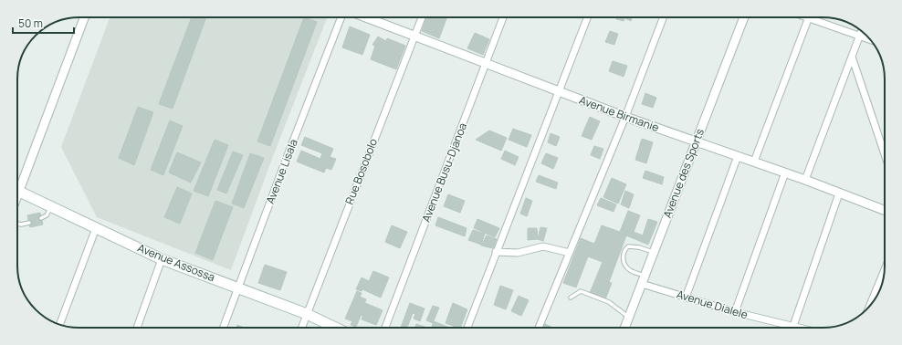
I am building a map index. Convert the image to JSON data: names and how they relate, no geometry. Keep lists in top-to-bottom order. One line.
{"streets":{"main road":["Avenue Assossa"],"street":["Avenue Birmanie","Avenue Lisala","Rue Bosobolo","Avenue Busu-Djanoa","Avenue des Sports","Avenue Dialele"]},"crossings":[["Avenue Birmanie","Rue Bosobolo"],["Avenue Birmanie","Avenue Busu-Djanoa"],["Avenue Birmanie","Avenue des Sports"],["Avenue Lisala","Avenue Assossa"],["Rue Bosobolo","Avenue Assossa"],["Avenue des Sports","Avenue Dialele"]],"scale_bar":"50 m"}
